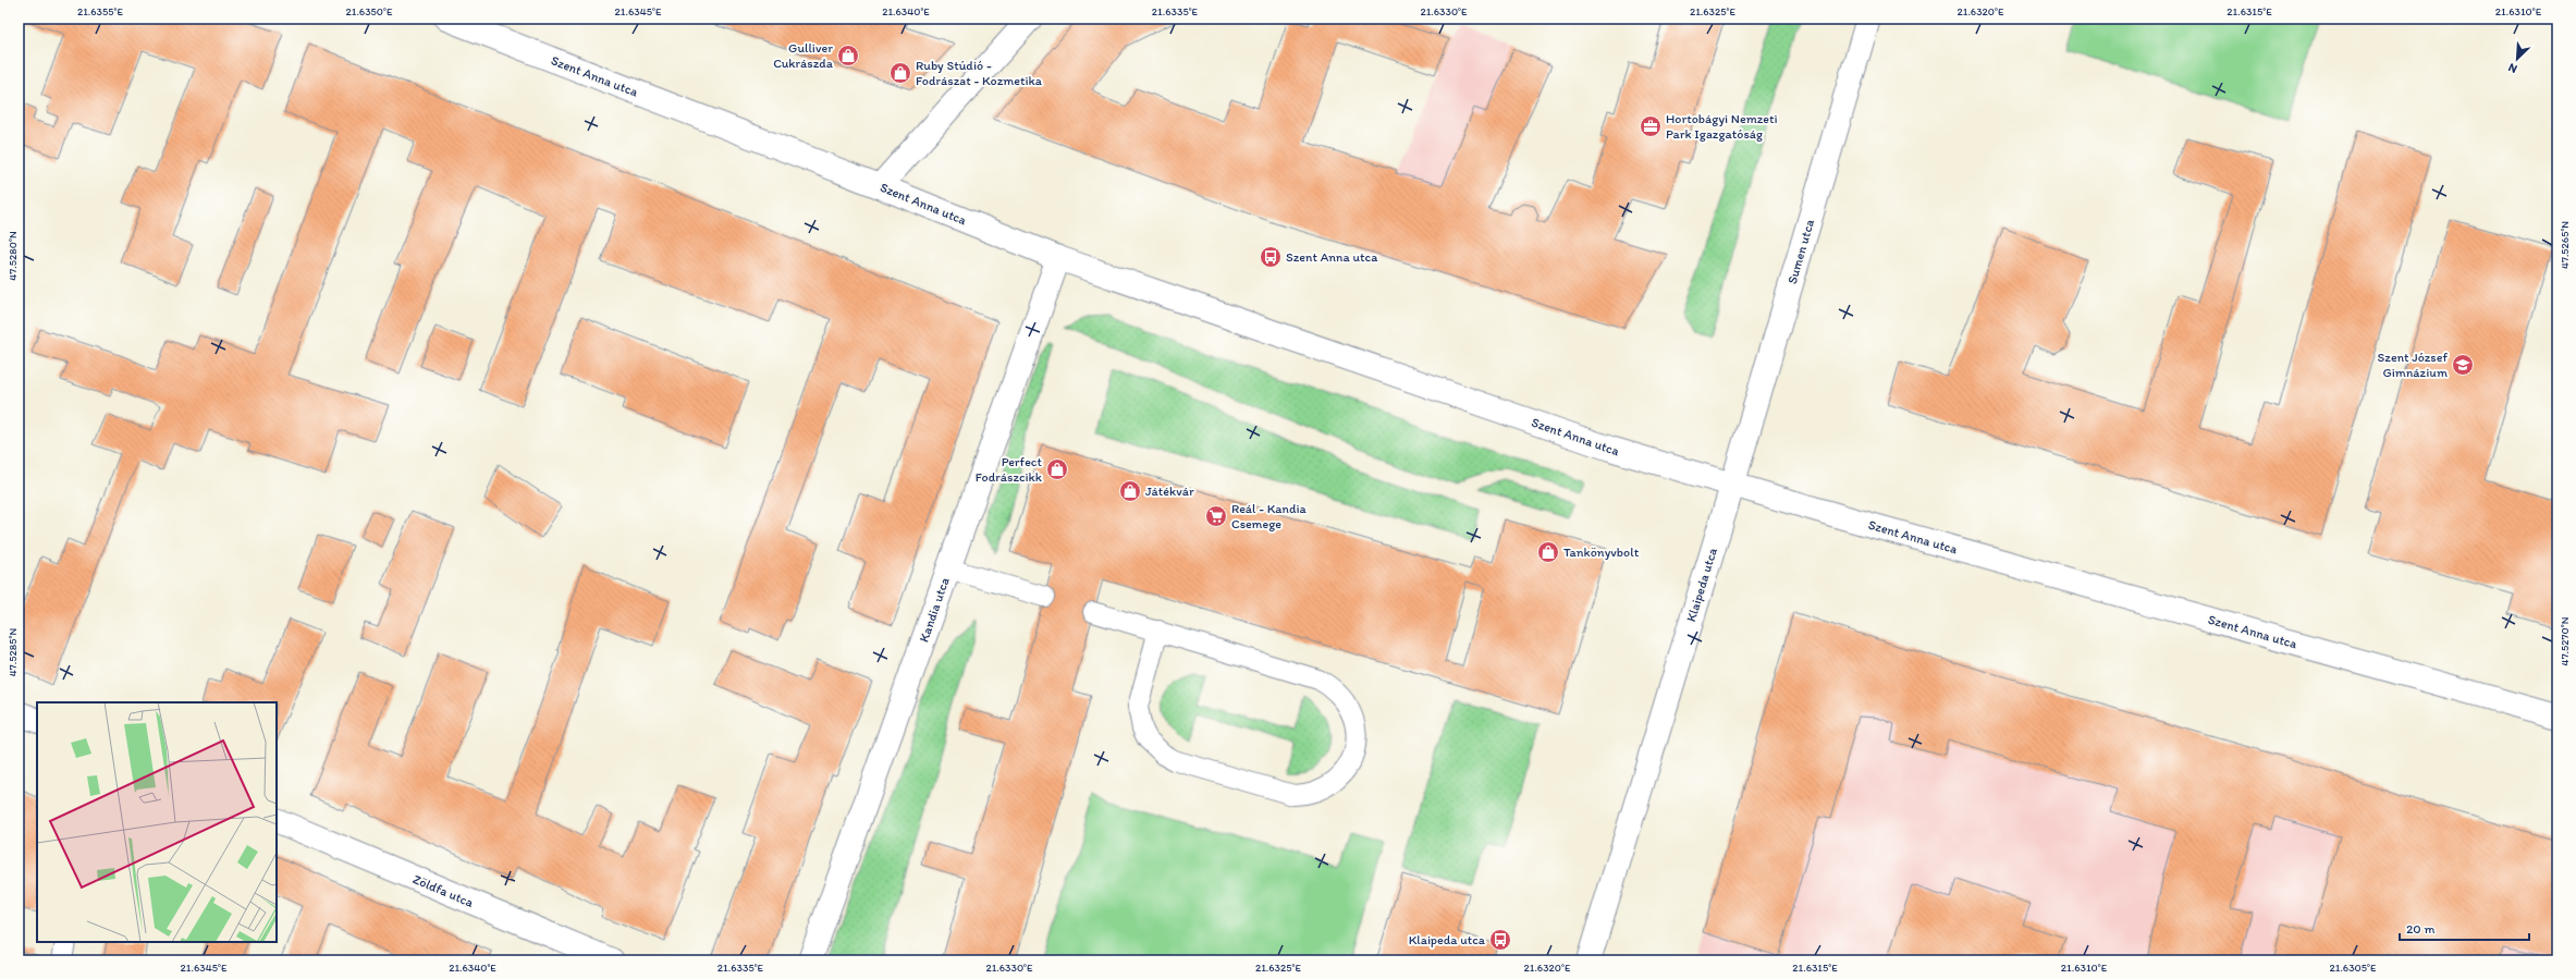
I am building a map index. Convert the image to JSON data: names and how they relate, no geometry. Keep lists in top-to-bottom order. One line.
{"streets":{"street":["Szent Anna utca","Sumen utca","Klaipeda utca","Kandia utca","Zöldfa utca"]},"crossings":[["Szent Anna utca","Sumen utca"],["Szent Anna utca","Klaipeda utca"],["Szent Anna utca","Kandia utca"],["Sumen utca","Klaipeda utca"]],"places":{"shop":["Gulliver Cukrászda","Ruby Stúdió - Fodrászat - Kozmetika","Perfect Fodrászcikk","Játékvár","Tankönyvbolt"],"office":["Hortobágyi Nemzeti Park Igazgatóság"],"bus stop":["Szent Anna utca","Klaipeda utca"],"school or university":["Szent József Gimnázium"],"supermarket":["Reál - Kandia Csemege"]},"scale_bar":"20 m","north":"bottom left","coordinates":["21.6355°E","21.6350°E","21.6345°E","21.6340°E","21.6335°E","21.6330°E","21.6325°E","21.6320°E","21.6315°E","21.6310°E","47.5265°N","47.5280°N","47.5270°N","47.5285°N","21.6305°E"]}
